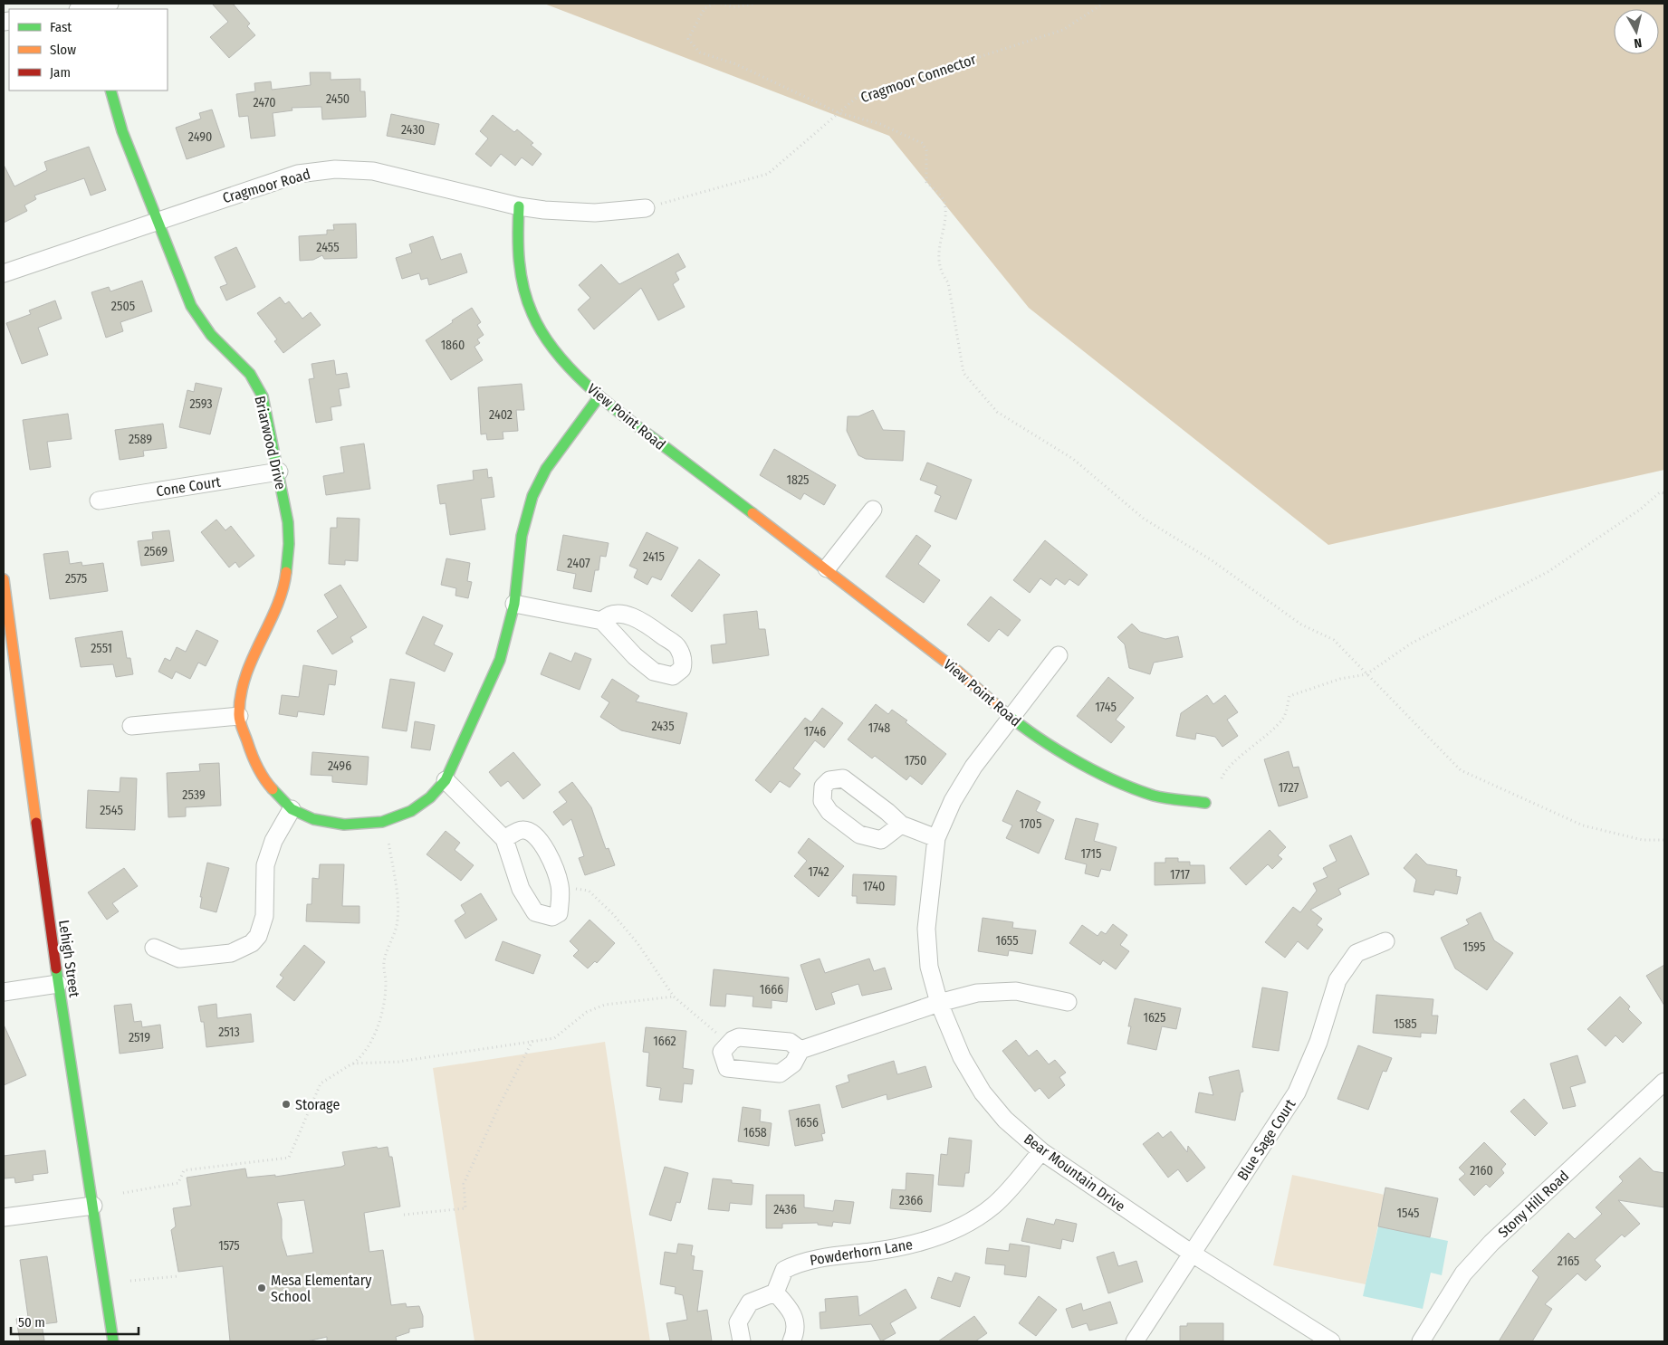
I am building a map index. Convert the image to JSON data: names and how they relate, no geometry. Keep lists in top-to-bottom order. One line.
{"streets":{"street":["Cragmoor Road","View Point Road","Briarwood Drive","Cone Court","Lehigh Street","Blue Sage Court","Bear Mountain Drive","Stony Hill Road","Powderhorn Lane"],"path":["Cragmoor Connector"]},"crossings":[["Cragmoor Connector","Cragmoor Road"],["Cragmoor Road","View Point Road"],["Cragmoor Road","Briarwood Drive"],["View Point Road","Briarwood Drive"],["View Point Road","Bear Mountain Drive"],["Briarwood Drive","Cone Court"],["Blue Sage Court","Bear Mountain Drive"],["Bear Mountain Drive","Powderhorn Lane"]],"places":["Storage","Mesa Elementary School"],"house_numbers":["2450","2470","2430","2490","2455","2505","1860","2593","2402","2589","1825","2569","2415","2407","2575","2551","1745","2435","1748","1746","1750","2496","1727","2539","2545","1705","1715","1742","1717","1740","1655","1595","1666","1625","1585","2513","2519","1662","1656","1658","2160","2366","2436","1545","1575","2165"],"legend":["Fast","Slow","Jam"],"scale_bar":"50 m","north":"bottom"}
